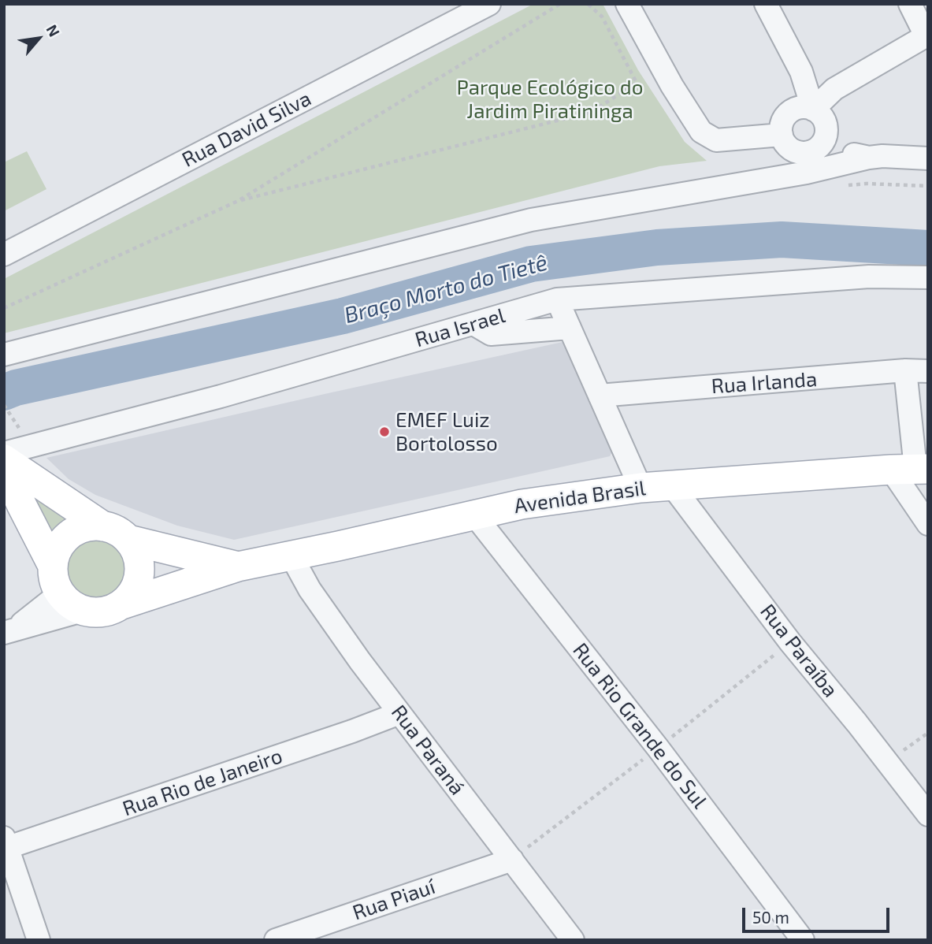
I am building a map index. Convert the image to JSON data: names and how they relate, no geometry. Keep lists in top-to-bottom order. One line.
{"streets":{"main road":["Avenida Brasil"],"street":["Rua David Silva","Rua Israel","Rua Irlanda","Rua Paraíba","Rua Rio Grande do Sul","Rua Paraná","Rua Rio de Janeiro","Rua Piauí"]},"crossings":[["Avenida Brasil","Rua Paraíba"],["Avenida Brasil","Rua Rio Grande do Sul"],["Avenida Brasil","Rua Paraná"],["Rua Paraná","Rua Rio de Janeiro"],["Rua Paraná","Rua Piauí"]],"water":["Braço Morto do Tietê"],"parks":["Parque Ecológico do Jardim Piratininga"],"places":["EMEF Luiz Bortolosso"],"scale_bar":"50 m","north":"top right"}
